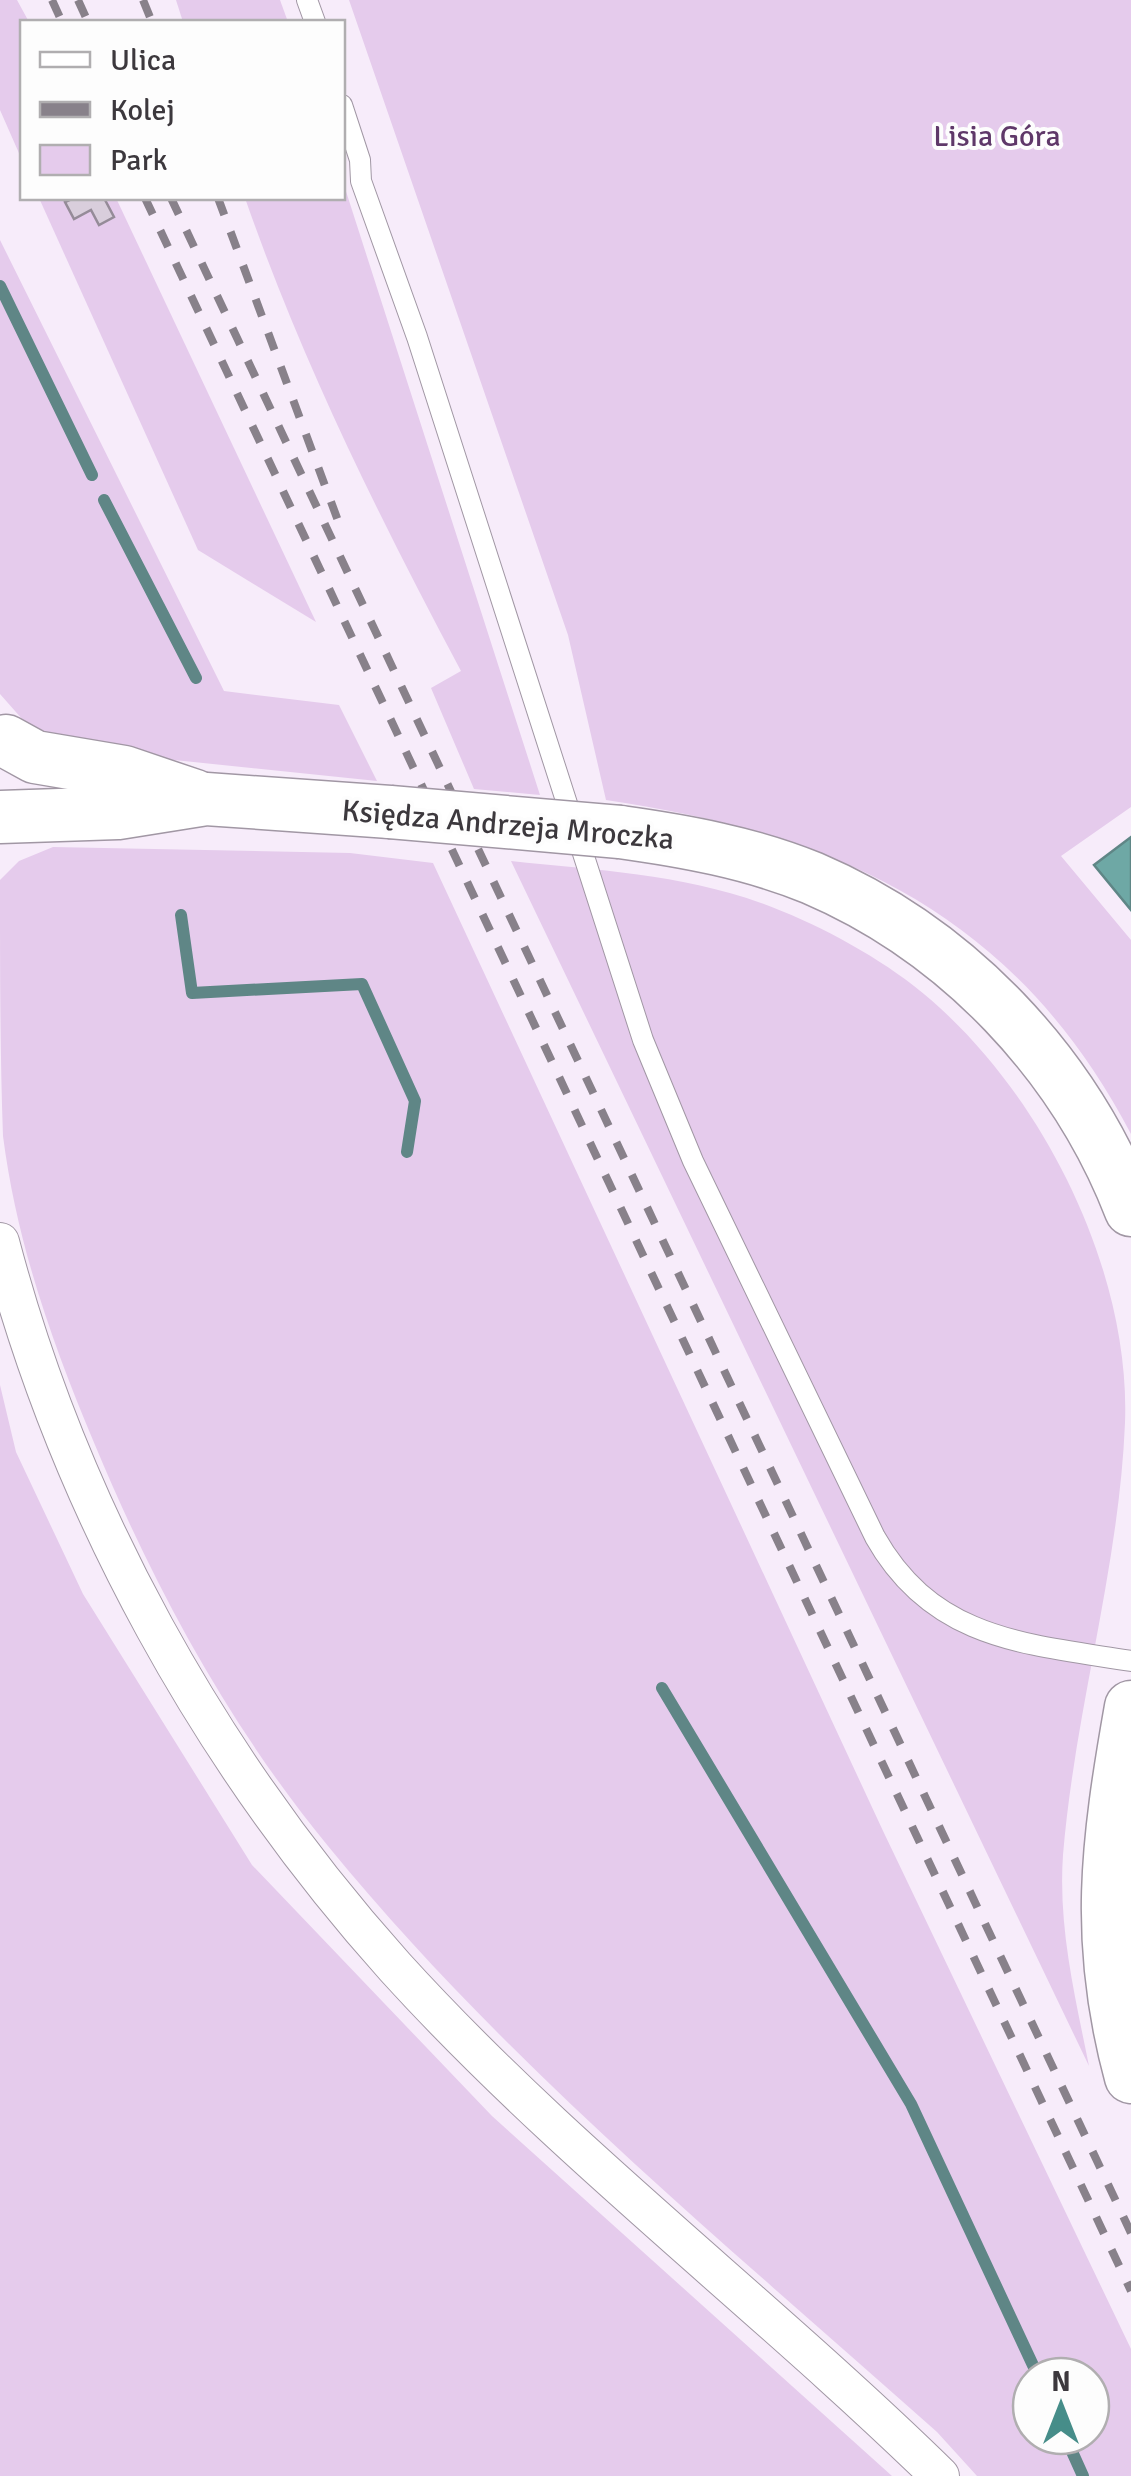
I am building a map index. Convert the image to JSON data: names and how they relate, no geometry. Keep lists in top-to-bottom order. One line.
{"streets":{"street":["Księdza Andrzeja Mroczka"]},"parks":["Lisia Góra"],"legend":["Ulica","Kolej","Park"],"north":"top"}
